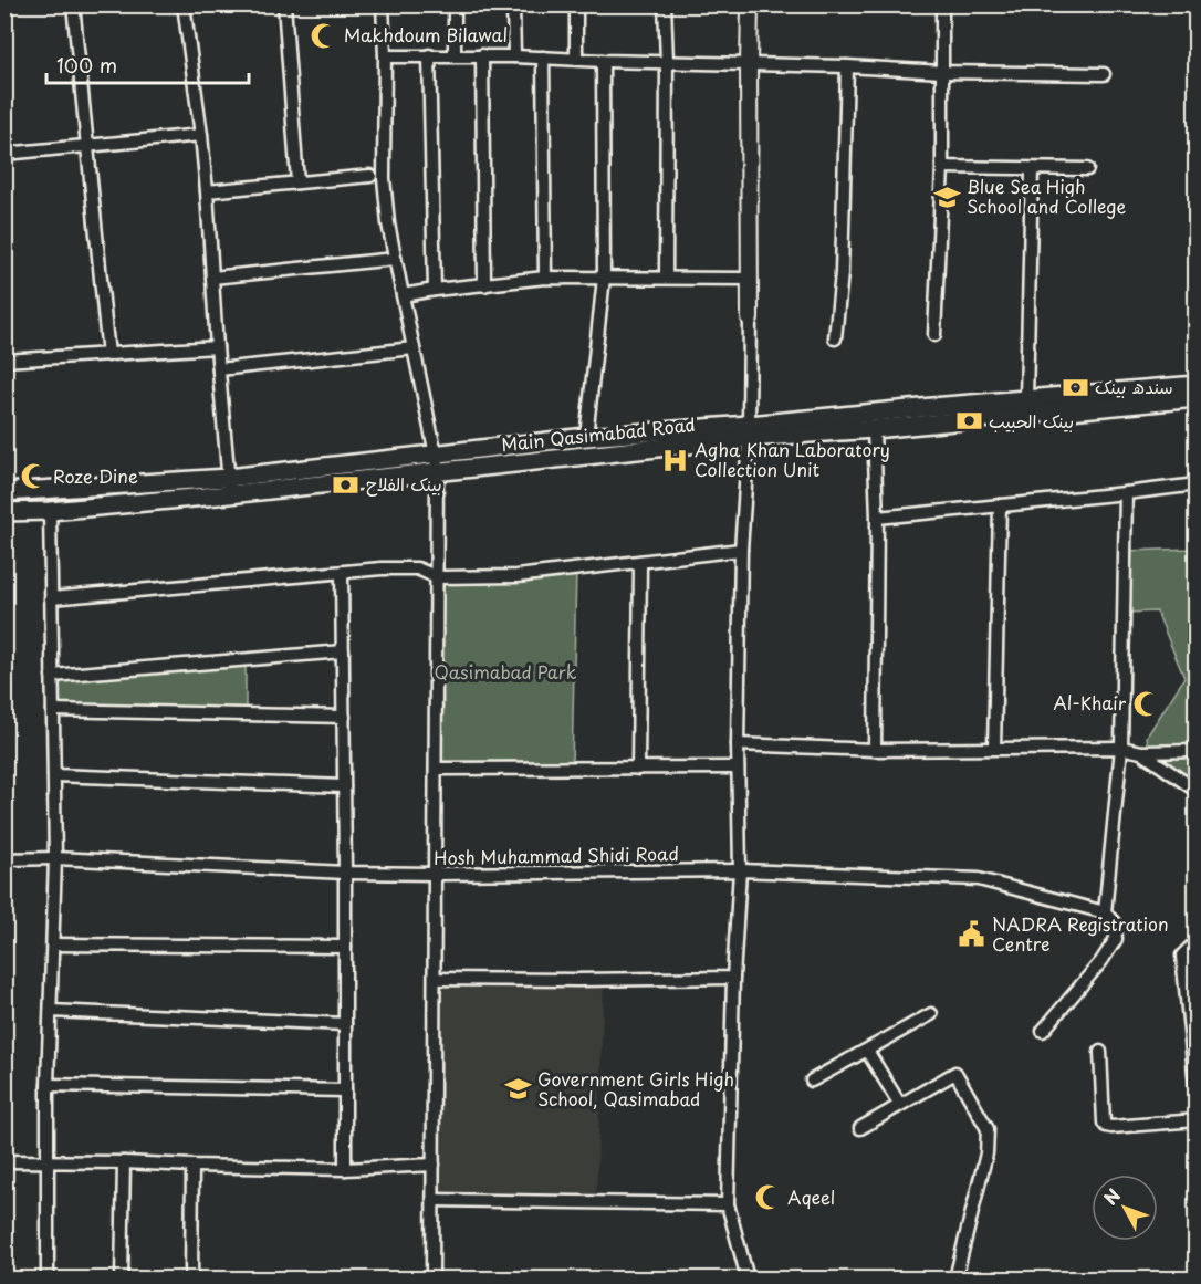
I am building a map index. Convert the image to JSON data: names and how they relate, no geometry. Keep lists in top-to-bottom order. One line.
{"streets":{"main road":["Main Qasimabad Road"],"street":["Hosh Muhammad Shidi Road"]},"parks":["Qasimabad Park"],"places":{"mosque":["Makhdoum Bilawal","Roze Dine","Al-Khair","Aqeel"],"school or university":["Blue Sea High School and College","Government Girls High School, Qasimabad"],"bank":["سندھ بینک","بينک الحبيب","بینک الفلاح"],"hospital":["Agha Khan Laboratory Collection Unit"],"public building":["NADRA Registration Centre"]},"scale_bar":"100 m","north":"top left"}
